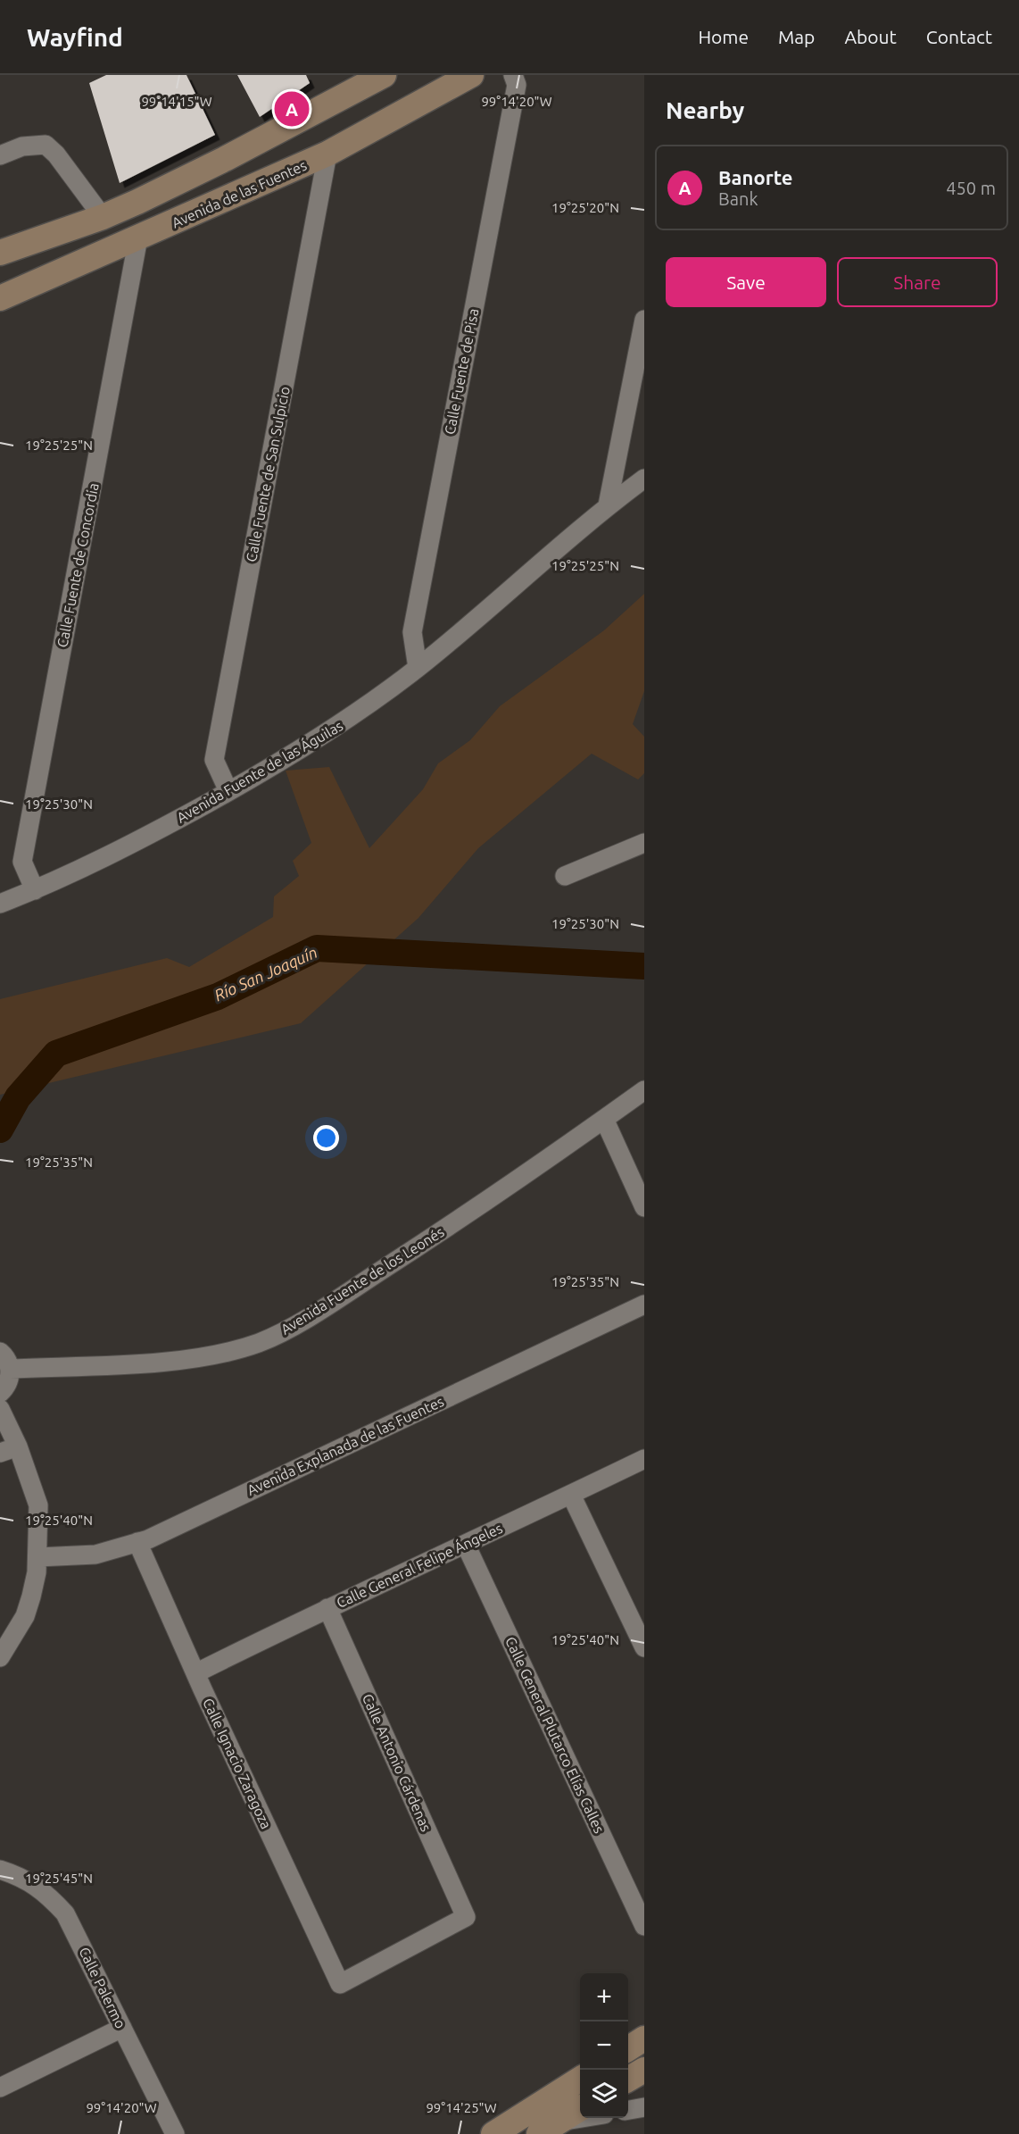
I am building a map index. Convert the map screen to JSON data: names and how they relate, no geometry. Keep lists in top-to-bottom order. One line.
{"streets":{"main road":["Avenida de las Fuentes"],"street":["Calle Fuente de Pisa","Calle Fuente de San Sulpicio","Calle Fuente de Concordia","Avenida Fuente de las Águilas","Avenida Fuente de los Leonés","Avenida Explanada de las Fuentes","Calle General Felipe Ángeles","Calle General Plutarco Elías Calles","Calle Antonio Cárdenas","Calle Ignacio Zaragoza","Calle Palermo"]},"crossings":[["Avenida de las Fuentes","Calle Fuente de San Sulpicio"],["Avenida de las Fuentes","Calle Fuente de Concordia"],["Calle Fuente de Pisa","Avenida Fuente de las Águilas"],["Calle Fuente de San Sulpicio","Avenida Fuente de las Águilas"],["Calle Fuente de Concordia","Avenida Fuente de las Águilas"],["Avenida Explanada de las Fuentes","Calle Ignacio Zaragoza"],["Calle General Felipe Ángeles","Calle General Plutarco Elías Calles"],["Calle General Felipe Ángeles","Calle Antonio Cárdenas"],["Calle General Felipe Ángeles","Calle Ignacio Zaragoza"],["Calle Antonio Cárdenas","Calle Ignacio Zaragoza"]],"water":["Río San Joaquín"],"page":{"header":"Wayfind","nav":["Home","Map","About","Contact"],"heading":"Nearby","pins":"A","list":[{"mark":"A","name":"Banorte","note":"Bank","value":"450 m"}],"buttons":["Save","Share"],"map_buttons":["+","−"]},"coordinates":["99°14'15\"W","99°14'20\"W","19°25'20\"N","19°25'25\"N","19°25'30\"N","19°25'35\"N","19°25'40\"N","19°25'45\"N","99°14'25\"W"]}
